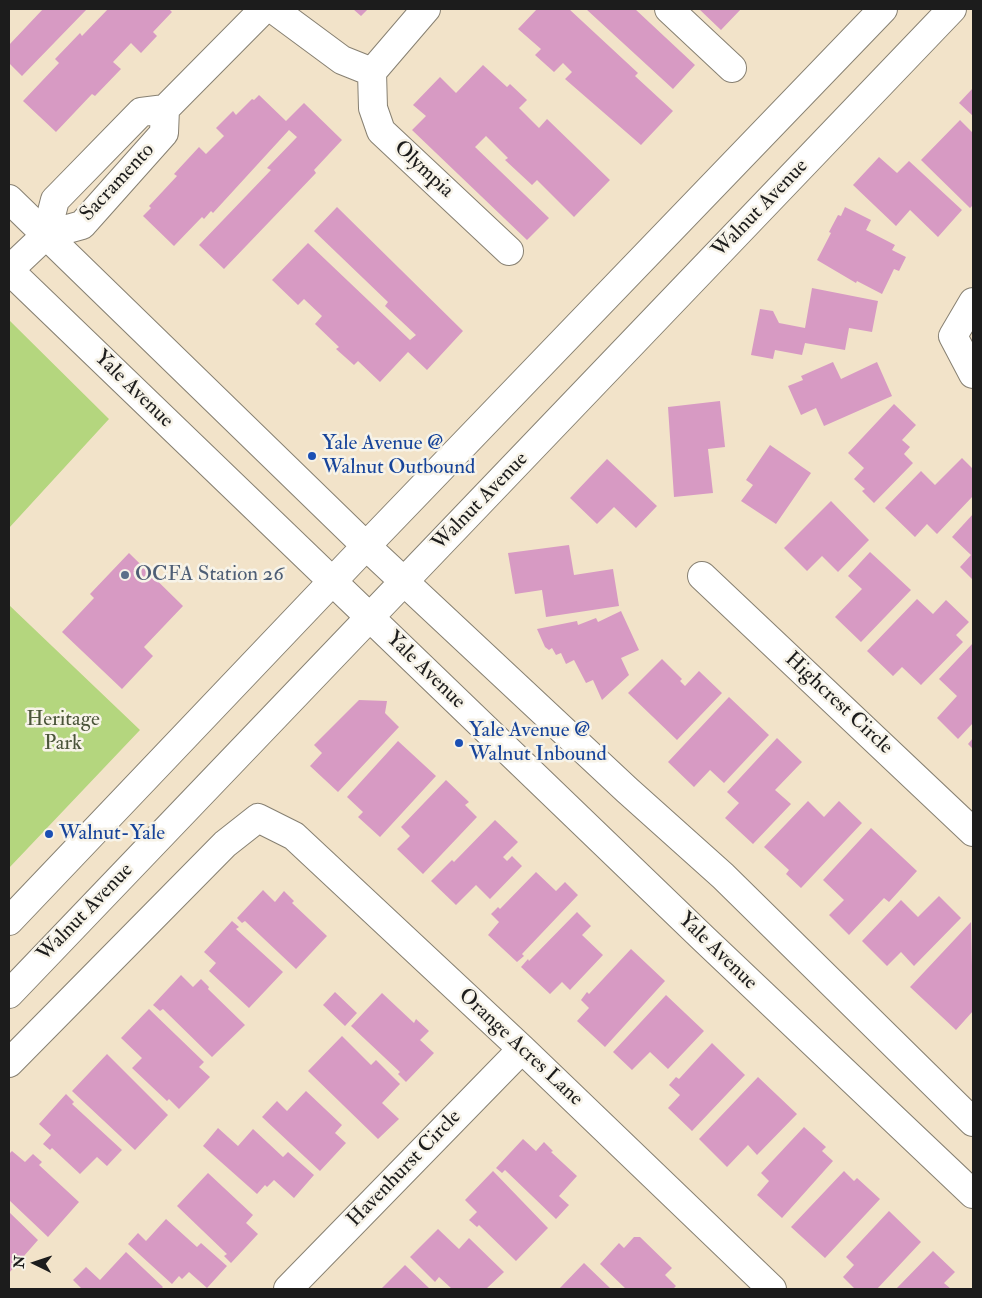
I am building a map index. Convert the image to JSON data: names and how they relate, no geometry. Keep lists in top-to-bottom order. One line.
{"streets":{"main road":["Olympia","Sacramento","Walnut Avenue","Yale Avenue","Highcrest Circle","Orange Acres Lane","Havenhurst Circle"]},"crossings":[["Sacramento","Yale Avenue"],["Walnut Avenue","Yale Avenue"],["Orange Acres Lane","Havenhurst Circle"]],"parks":["Heritage Park"],"places":["Yale Avenue @ Walnut Outbound","OCFA Station 26","Yale Avenue @ Walnut Inbound","Walnut-Yale"],"north":"left"}
